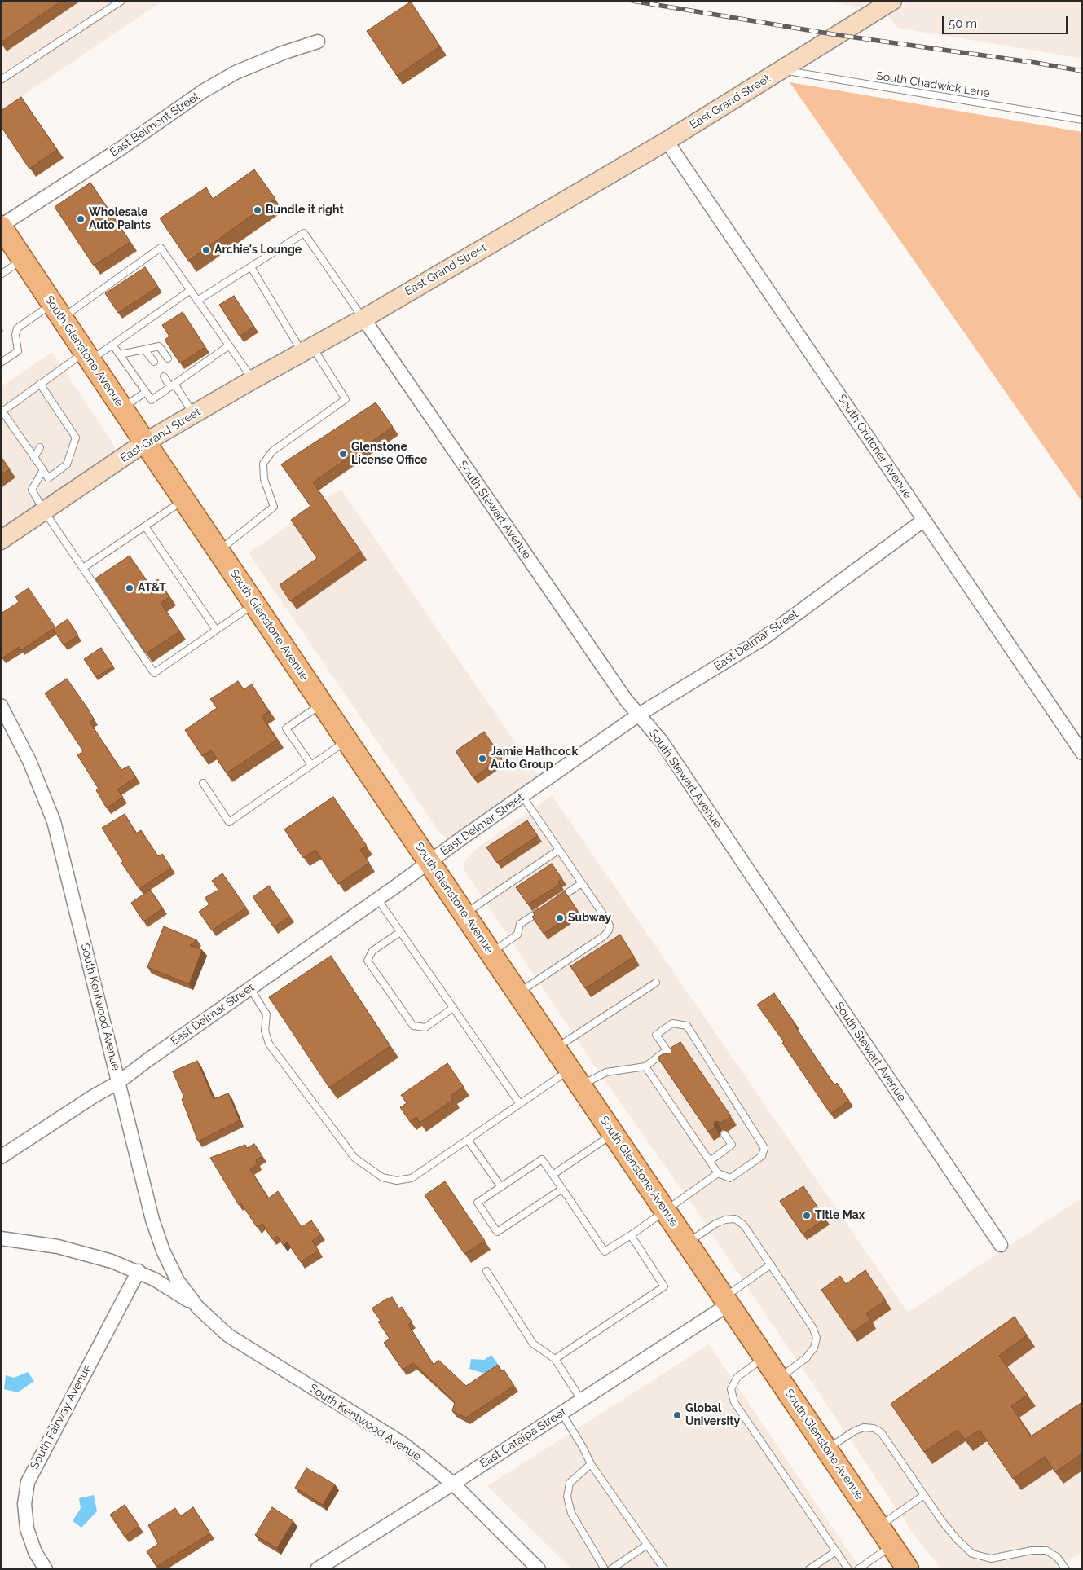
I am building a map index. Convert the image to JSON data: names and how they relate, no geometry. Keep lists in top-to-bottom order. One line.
{"streets":{"main road":["East Grand Street","South Glenstone Avenue"],"street":["East Belmont Street","South Crutcher Avenue","South Stewart Avenue","East Delmar Street","South Kentwood Avenue","South Fairway Avenue","East Catalpa Street"],"lane":["South Chadwick Lane"]},"crossings":[["South Chadwick Lane","East Grand Street"],["East Grand Street","South Glenstone Avenue"],["East Grand Street","South Crutcher Avenue"],["East Grand Street","South Stewart Avenue"],["East Belmont Street","South Glenstone Avenue"],["South Glenstone Avenue","East Delmar Street"],["South Glenstone Avenue","East Catalpa Street"],["South Crutcher Avenue","East Delmar Street"],["South Stewart Avenue","East Delmar Street"],["East Delmar Street","South Kentwood Avenue"],["South Kentwood Avenue","South Fairway Avenue"],["South Kentwood Avenue","East Catalpa Street"]],"places":["Bundle it right","Wholesale Auto Paints","Archie's Lounge","Glenstone License Office","AT&T","Jamie Hathcock Auto Group","Subway","Title Max","Global University"],"scale_bar":"50 m"}
